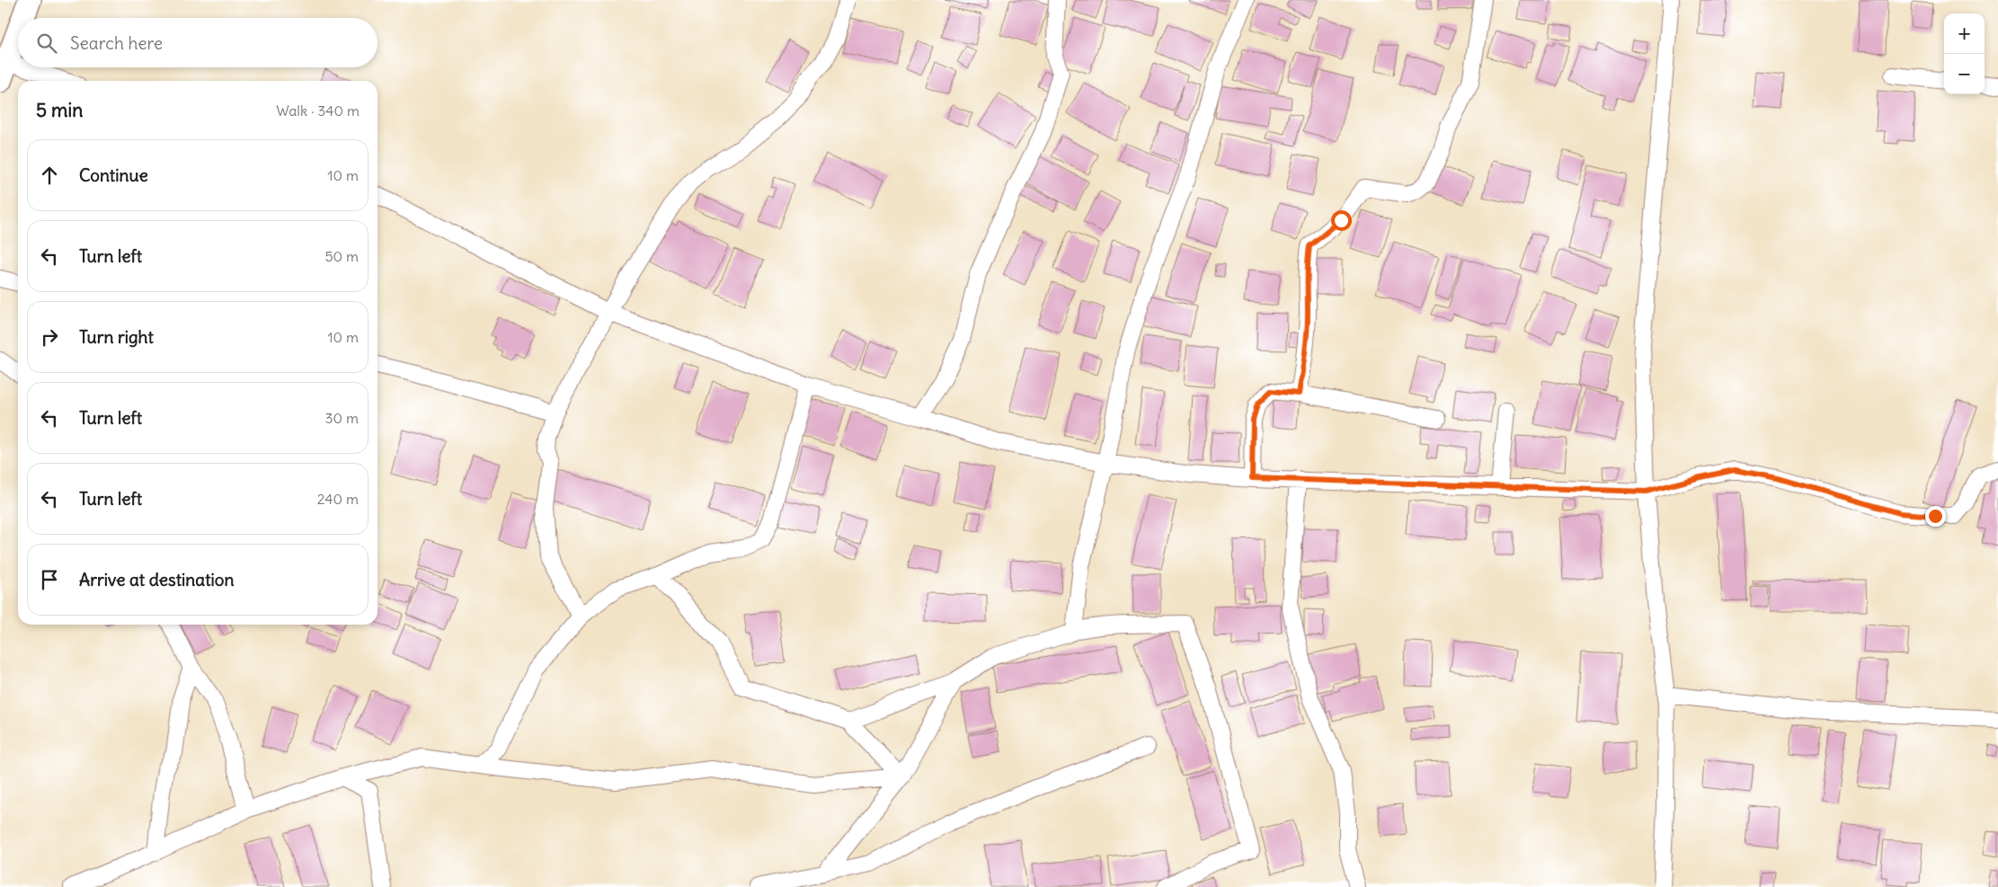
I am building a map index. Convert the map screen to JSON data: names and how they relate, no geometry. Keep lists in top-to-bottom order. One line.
{"page":{"map_buttons":["+","−"],"search":"Search here","heading":["5 min","Walk · 340 m"],"list":[["Continue","10 m"],["Turn left","50 m"],["Turn right","10 m"],["Turn left","30 m"],["Turn left","240 m"],"Arrive at destination"]}}
